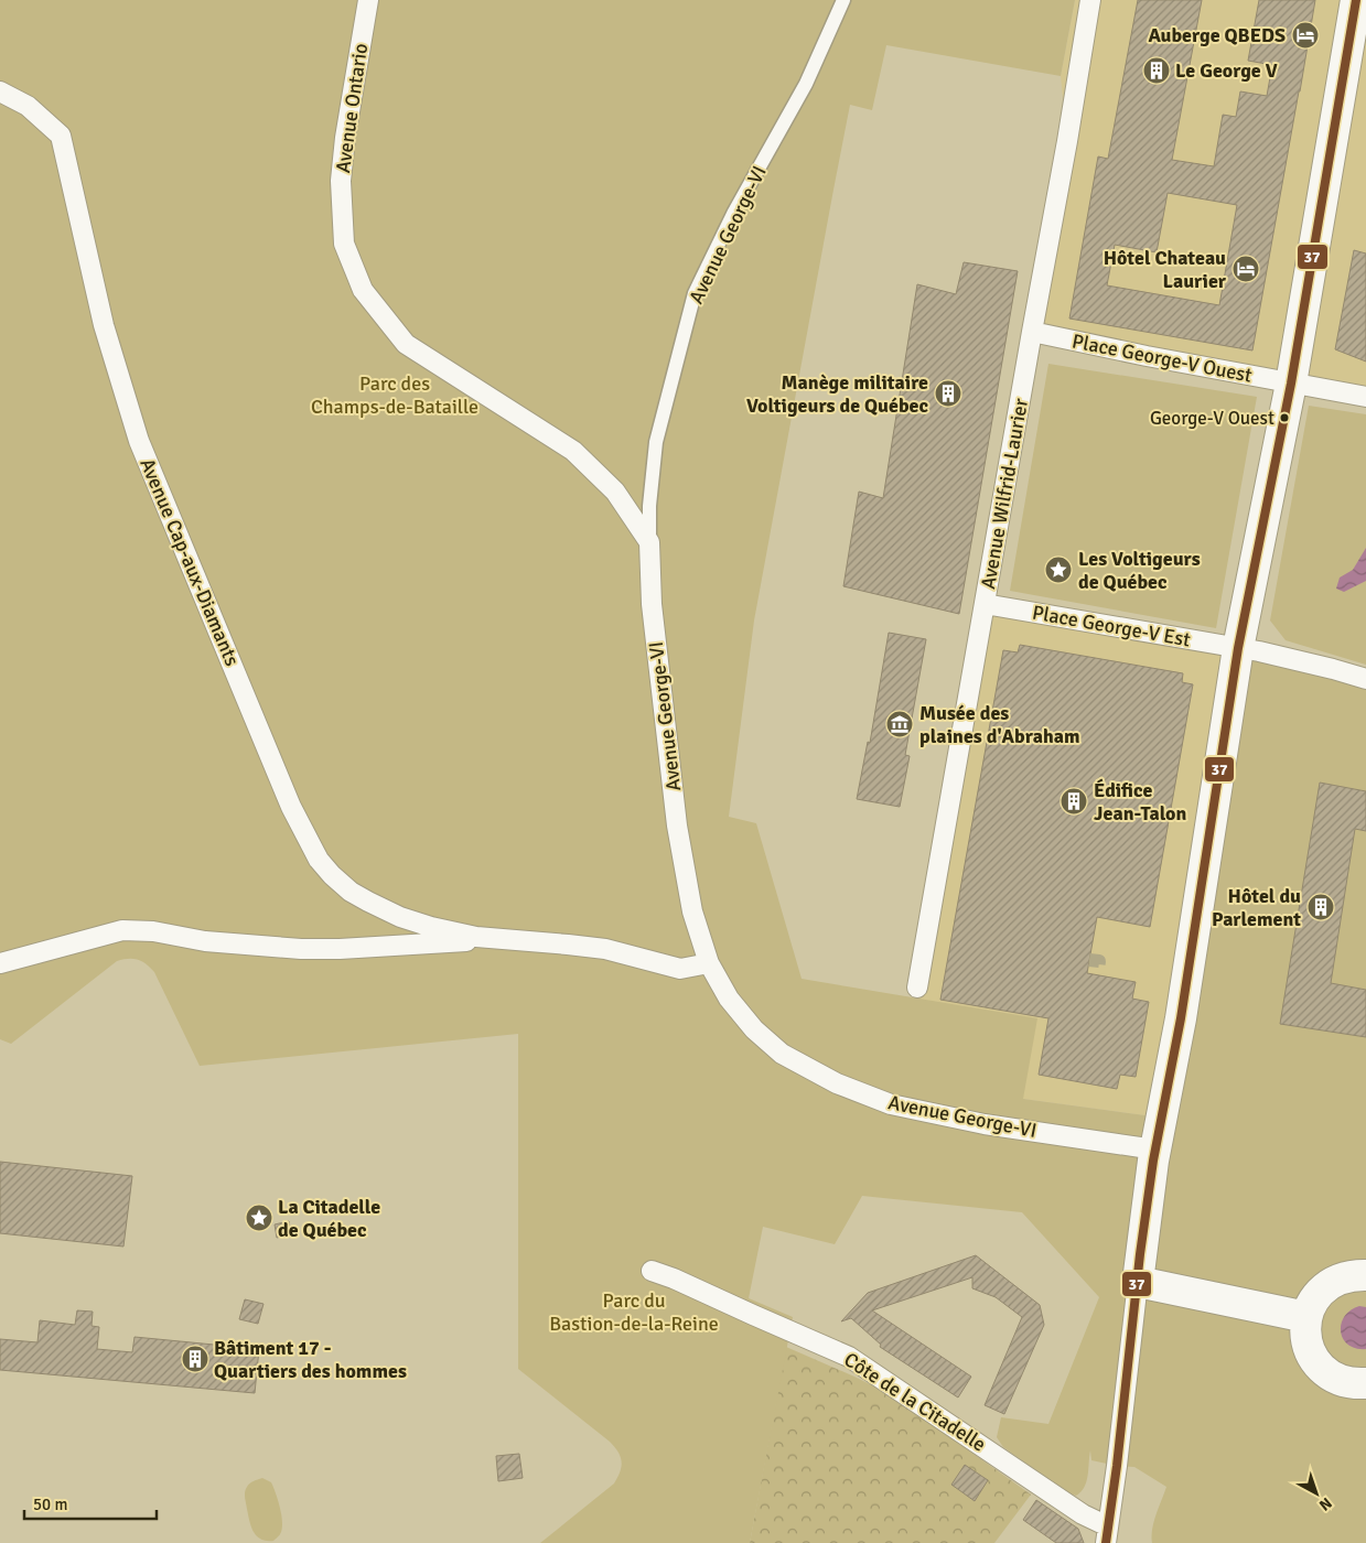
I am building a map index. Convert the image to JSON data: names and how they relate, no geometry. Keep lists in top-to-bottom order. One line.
{"streets":{"street":["Avenue Ontario","Avenue George-VI","Place George-V Ouest","Avenue Wilfrid-Laurier","Avenue Cap-aux-Diamants","Place George-V Est","Côte de la Citadelle"]},"crossings":[["Avenue Ontario","Avenue George-VI"],["Avenue George-VI","Avenue Cap-aux-Diamants"],["Place George-V Ouest","Avenue Wilfrid-Laurier"],["Avenue Wilfrid-Laurier","Place George-V Est"]],"parks":["Parc des Champs-de-Bataille","Parc du Bastion-de-la-Reine"],"places":{"hotel":["Auberge QBEDS","Hôtel Chateau Laurier"],"building":["Le George V","Manège militaire Voltigeurs de Québec","Édifice Jean-Talon","Hôtel du Parlement","Bâtiment 17 - Quartiers des hommes"],"other":["George-V Ouest"],"place":["Les Voltigeurs de Québec","La Citadelle de Québec"],"museum":["Musée des plaines d'Abraham"]},"lines":["transit line 37"],"scale_bar":"50 m","north":"bottom right"}
